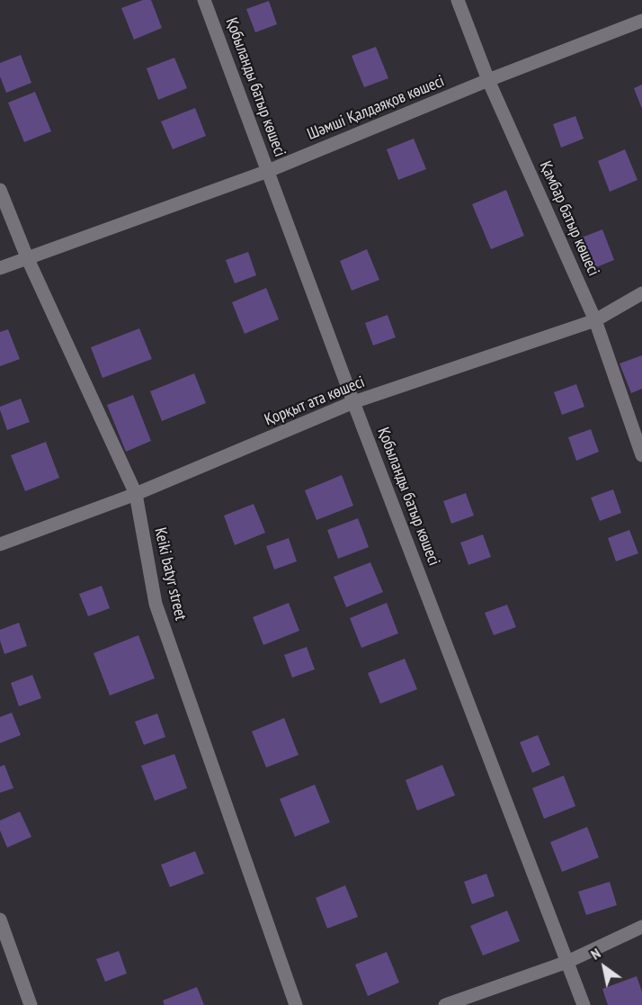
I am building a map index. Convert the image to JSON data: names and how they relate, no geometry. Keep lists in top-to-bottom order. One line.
{"streets":{"street":["Қобыланды батыр көшесі","Шәмші Қалдаяқов көшесі","Қамбар батыр көшесі","Қорқыт ата көшесі","Keiki batyr street"]},"crossings":[["Қобыланды батыр көшесі","Шәмші Қалдаяқов көшесі"],["Қобыланды батыр көшесі","Қорқыт ата көшесі"],["Шәмші Қалдаяқов көшесі","Қамбар батыр көшесі"],["Шәмші Қалдаяқов көшесі","Keiki batyr street"],["Қамбар батыр көшесі","Қорқыт ата көшесі"],["Қорқыт ата көшесі","Keiki batyr street"]],"north":"top left"}
